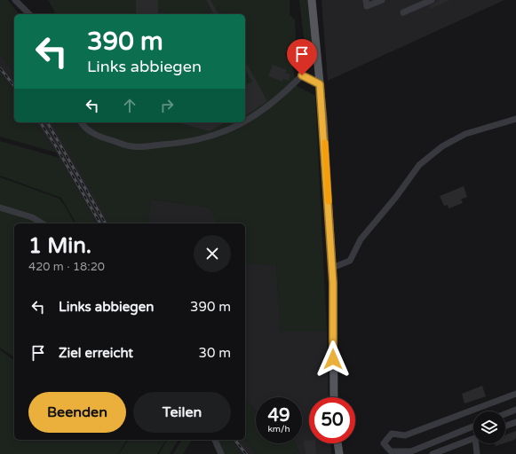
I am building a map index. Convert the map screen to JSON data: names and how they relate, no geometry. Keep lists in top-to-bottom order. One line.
{"page":{"turn":["390 m","Links abbiegen"],"heading":["1 Min.","420 m · 18:20"],"list":[{"name":"Links abbiegen","value":"390 m"},{"name":"Ziel erreicht","value":"30 m"}],"buttons":["Beenden","Teilen"],"speed":"49 km/h","limit":"50"}}
